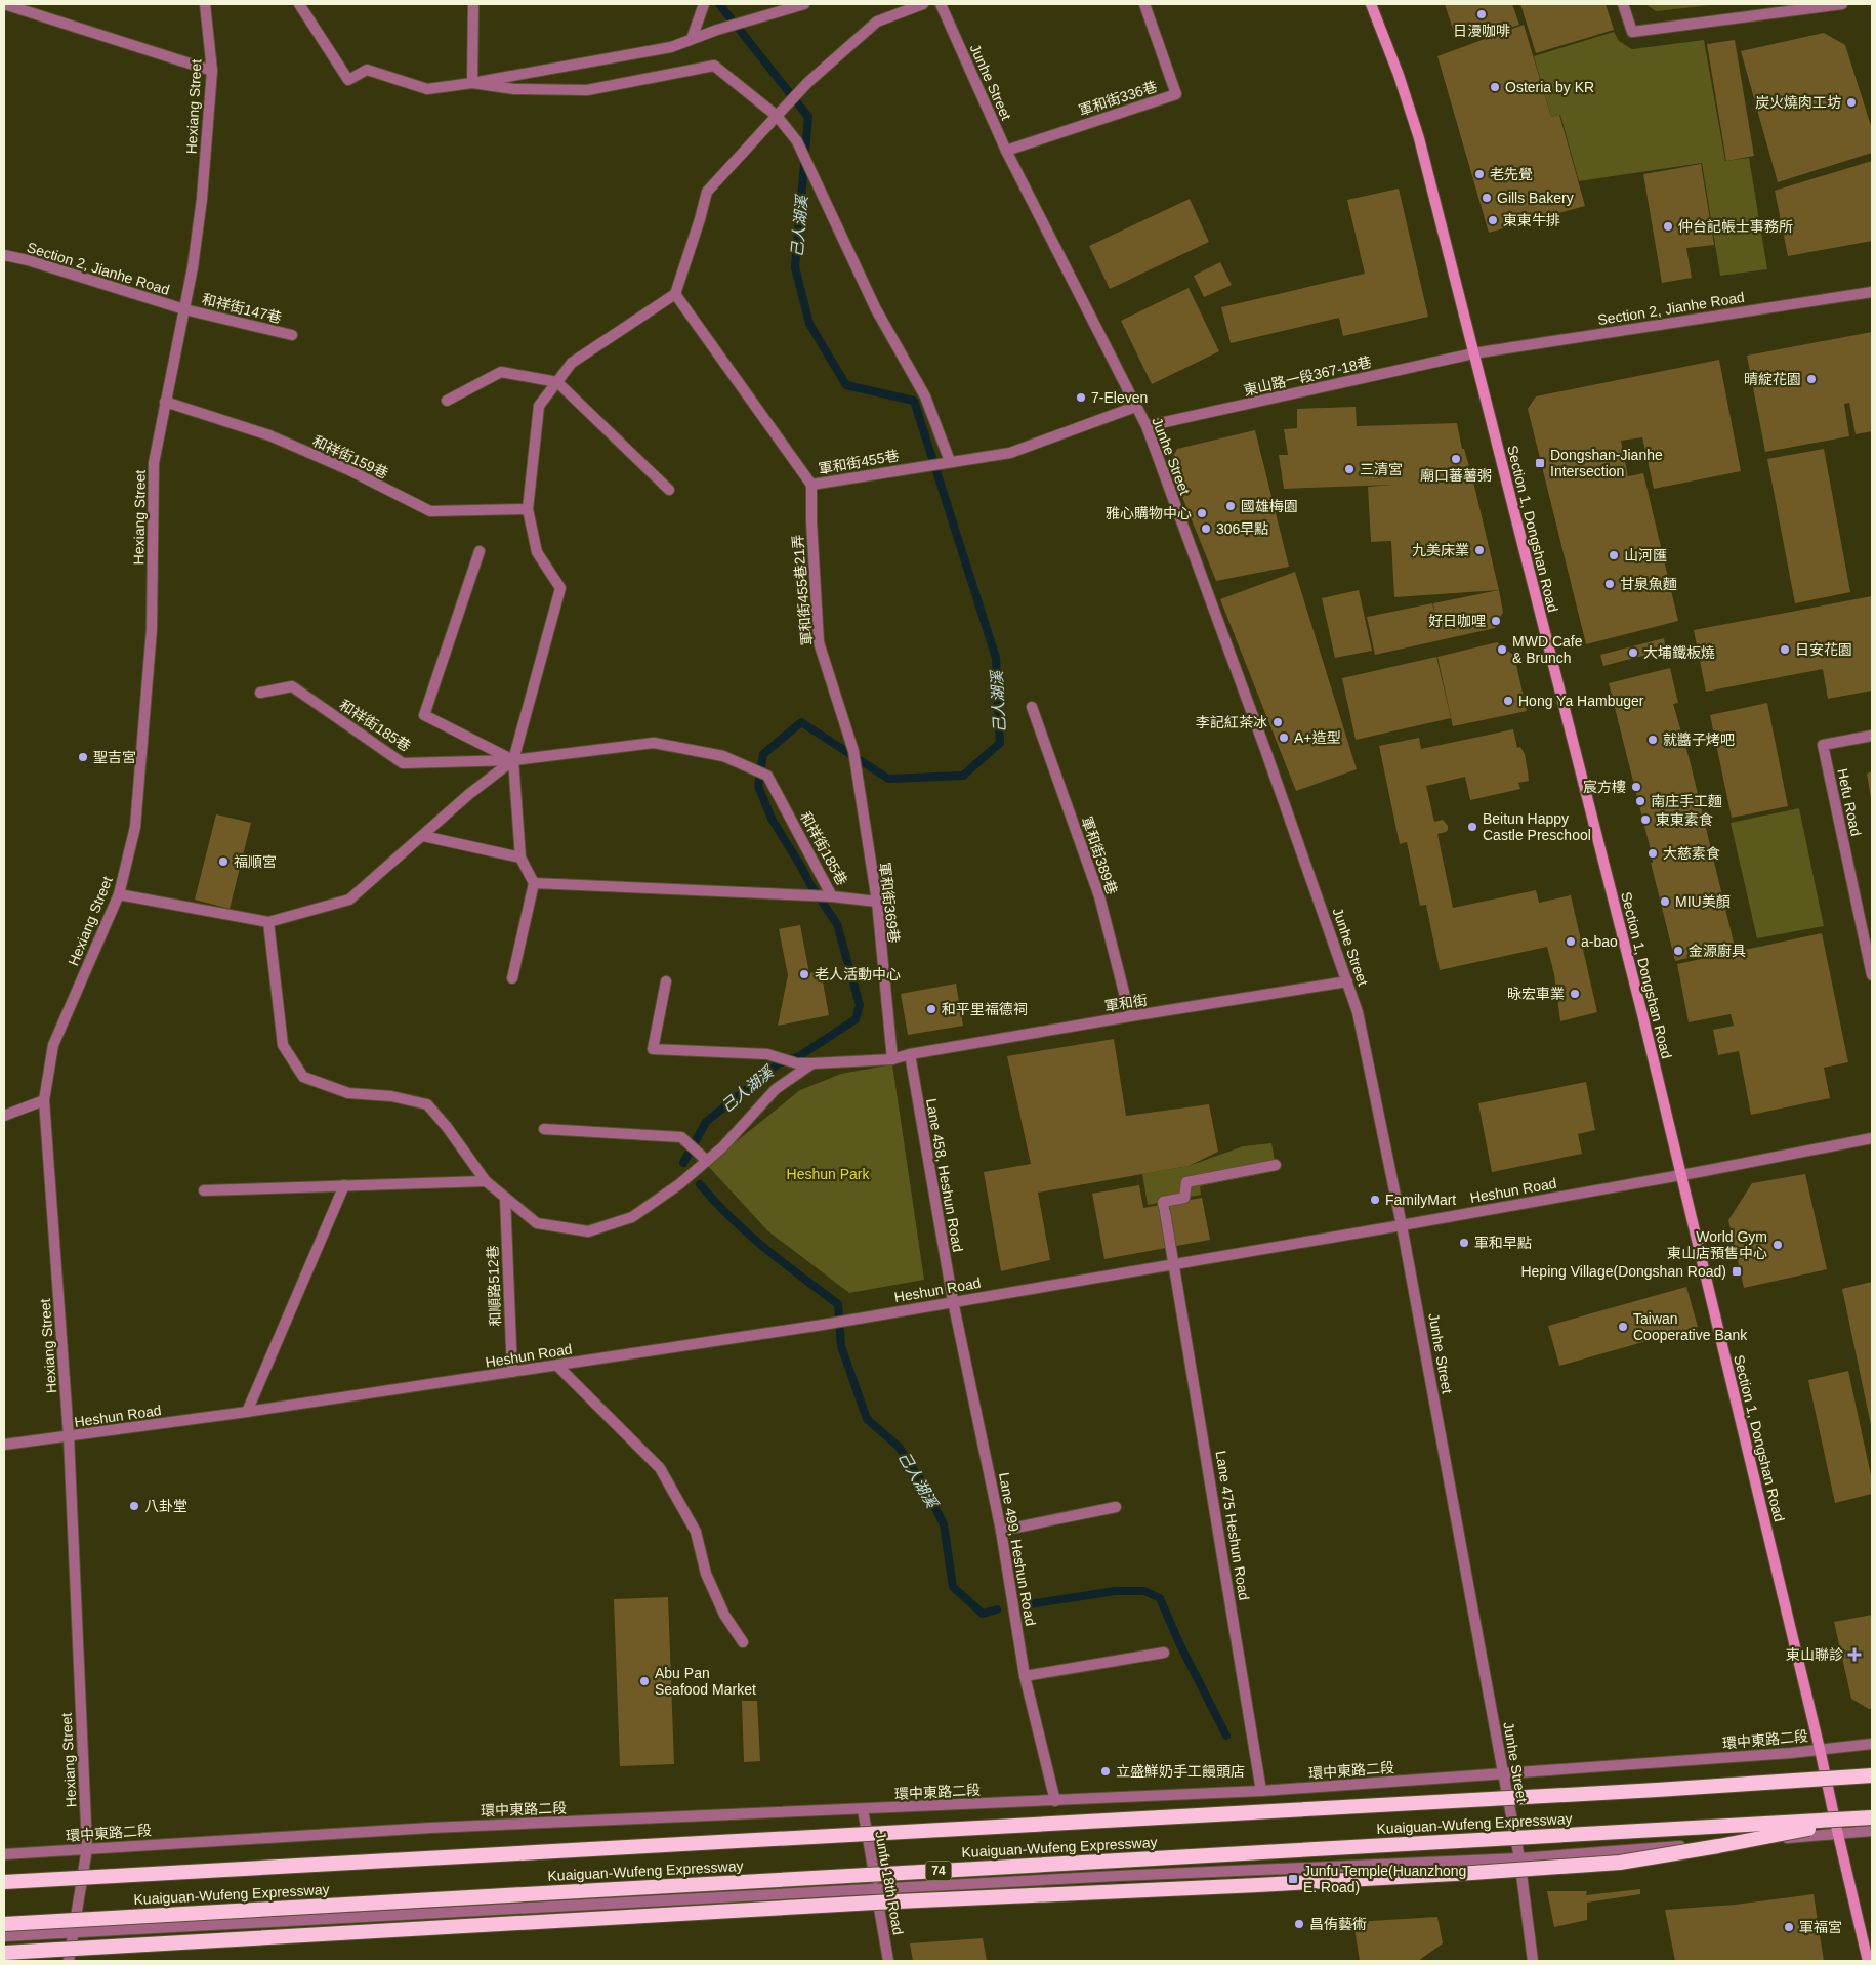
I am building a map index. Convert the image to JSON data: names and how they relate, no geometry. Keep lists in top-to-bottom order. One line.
{"streets":{"highway":["Kuaiguan-Wufeng Expressway","74"],"main road":["Section 1, Dongshan Road"],"street":["Junhe Street","軍和街336巷","Hexiang Street","Section 2, Jianhe Road","和祥街147巷","東山路一段367-18巷","和祥街159巷","軍和街455巷","軍和街455巷21弄","和祥街185巷","Hefu Road","軍和街389巷","軍和街369巷","軍和街","Lane 458, Heshun Road","Heshun Road","和順路512巷","Lane 475 Heshun Road","Lane 499, Heshun Road","環中東路二段","Junfu 18th Road"]},"crossings":[["Junhe Street","軍和街336巷"],["Junhe Street","東山路一段367-18巷"],["Junhe Street","軍和街455巷"],["Junhe Street","軍和街"],["Junhe Street","Heshun Road"],["Junhe Street","環中東路二段"],["Hexiang Street","Section 2, Jianhe Road"],["Hexiang Street","和祥街147巷"],["Hexiang Street","和祥街159巷"],["Hexiang Street","Heshun Road"],["Hexiang Street","環中東路二段"],["Section 2, Jianhe Road","和祥街147巷"],["Section 2, Jianhe Road","東山路一段367-18巷"],["Section 2, Jianhe Road","Section 1, Dongshan Road"],["東山路一段367-18巷","Section 1, Dongshan Road"],["軍和街455巷","軍和街455巷21弄"],["Section 1, Dongshan Road","Heshun Road"],["Section 1, Dongshan Road","環中東路二段"],["軍和街455巷21弄","軍和街369巷"],["和祥街185巷","軍和街369巷"],["軍和街389巷","軍和街"],["軍和街369巷","軍和街"],["軍和街","Lane 458, Heshun Road"],["Lane 458, Heshun Road","Heshun Road"],["Lane 458, Heshun Road","Lane 499, Heshun Road"],["Heshun Road","和順路512巷"],["Heshun Road","Lane 475 Heshun Road"],["Heshun Road","Lane 499, Heshun Road"],["Lane 475 Heshun Road","環中東路二段"],["Lane 499, Heshun Road","環中東路二段"],["環中東路二段","Junfu 18th Road"],["Kuaiguan-Wufeng Expressway","74"]],"water":["己人湖溪"],"parks":["Heshun Park"],"places":{"other":["日漫咖啡","Osteria by KR","炭火燒肉工坊","老先覺","Gills Bakery","東東牛排","仲台記帳士事務所","晴綻花園","7-Eleven","廟口蕃薯粥","三清宮","國雄梅園","雅心購物中心","306早點","九美床業","山河匯","甘泉魚麵","好日咖哩","MWD Cafe & Brunch","日安花園","大埔鐵板燒","Hong Ya Hambuger","李記紅茶冰","A+造型","就醬子烤吧","聖吉宮","宸方樓","南庄手工麵","東東素食","Beitun Happy Castle Preschool","大慈素食","福順宮","MIU美顏","a-bao","金源廚具","老人活動中心","昹宏車業","和平里福德祠","FamilyMart","軍和早點","World Gym 東山店預售中心","Taiwan Cooperative Bank","八卦堂","Abu Pan Seafood Market","立盛鮮奶手工饅頭店","昌侑藝術","軍福宮"],"transit":["Dongshan-Jianhe Intersection","Heping Village(Dongshan Road)","Junfu Temple(Huanzhong E. Road)"],"health":["東山聯診"]}}
